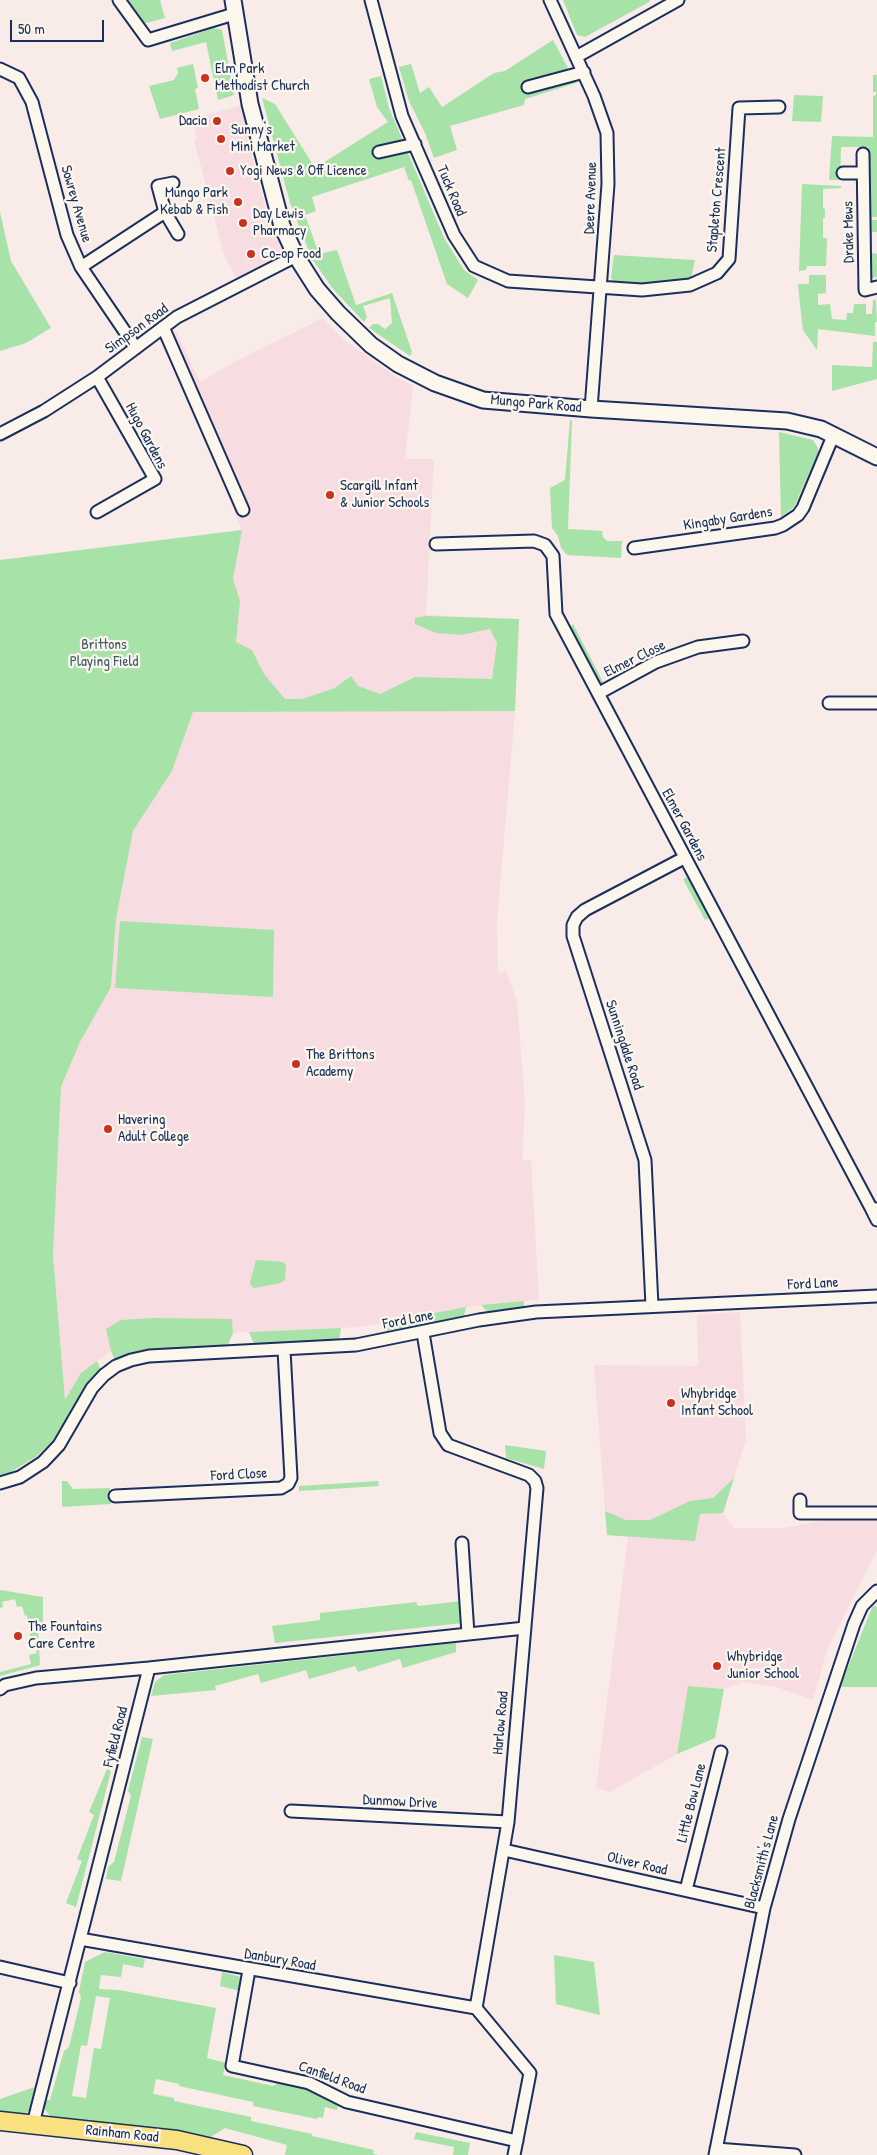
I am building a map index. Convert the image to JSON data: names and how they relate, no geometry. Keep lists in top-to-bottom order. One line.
{"streets":{"main road":["Rainham Road"],"street":["Tuck Road","Deere Avenue","Stapleton Crescent","Sowrey Avenue","Drake Mews","Simpson Road","Mungo Park Road","Hugo Gardens","Kingaby Gardens","Elmer Close","Elmer Gardens","Sunningdale Road","Ford Lane","Ford Close","Harlow Road","Fyfield Road","Dunmow Drive","Little Bow Lane","Blacksmith's Lane","Oliver Road","Danbury Road","Canfield Road"]},"crossings":[["Tuck Road","Deere Avenue"],["Tuck Road","Stapleton Crescent"],["Deere Avenue","Stapleton Crescent"],["Deere Avenue","Mungo Park Road"],["Sowrey Avenue","Simpson Road"],["Simpson Road","Mungo Park Road"],["Simpson Road","Hugo Gardens"],["Mungo Park Road","Kingaby Gardens"],["Elmer Close","Elmer Gardens"],["Elmer Gardens","Sunningdale Road"],["Sunningdale Road","Ford Lane"],["Ford Lane","Ford Close"],["Ford Lane","Harlow Road"],["Harlow Road","Dunmow Drive"],["Harlow Road","Oliver Road"],["Harlow Road","Danbury Road"],["Fyfield Road","Danbury Road"],["Fyfield Road","Rainham Road"],["Little Bow Lane","Oliver Road"],["Blacksmith's Lane","Oliver Road"],["Danbury Road","Canfield Road"]],"parks":["Brittons Playing Field"],"places":["Elm Park Methodist Church","Dacia","Sunny's Mini Market","Yogi News & Off Licence","Mungo Park Kebab & Fish","Day Lewis Pharmacy","Co-op Food","Scargill Infant & Junior Schools","The Brittons Academy","Havering Adult College","Whybridge Infant School","The Fountains Care Centre","Whybridge Junior School"],"scale_bar":"50 m"}
